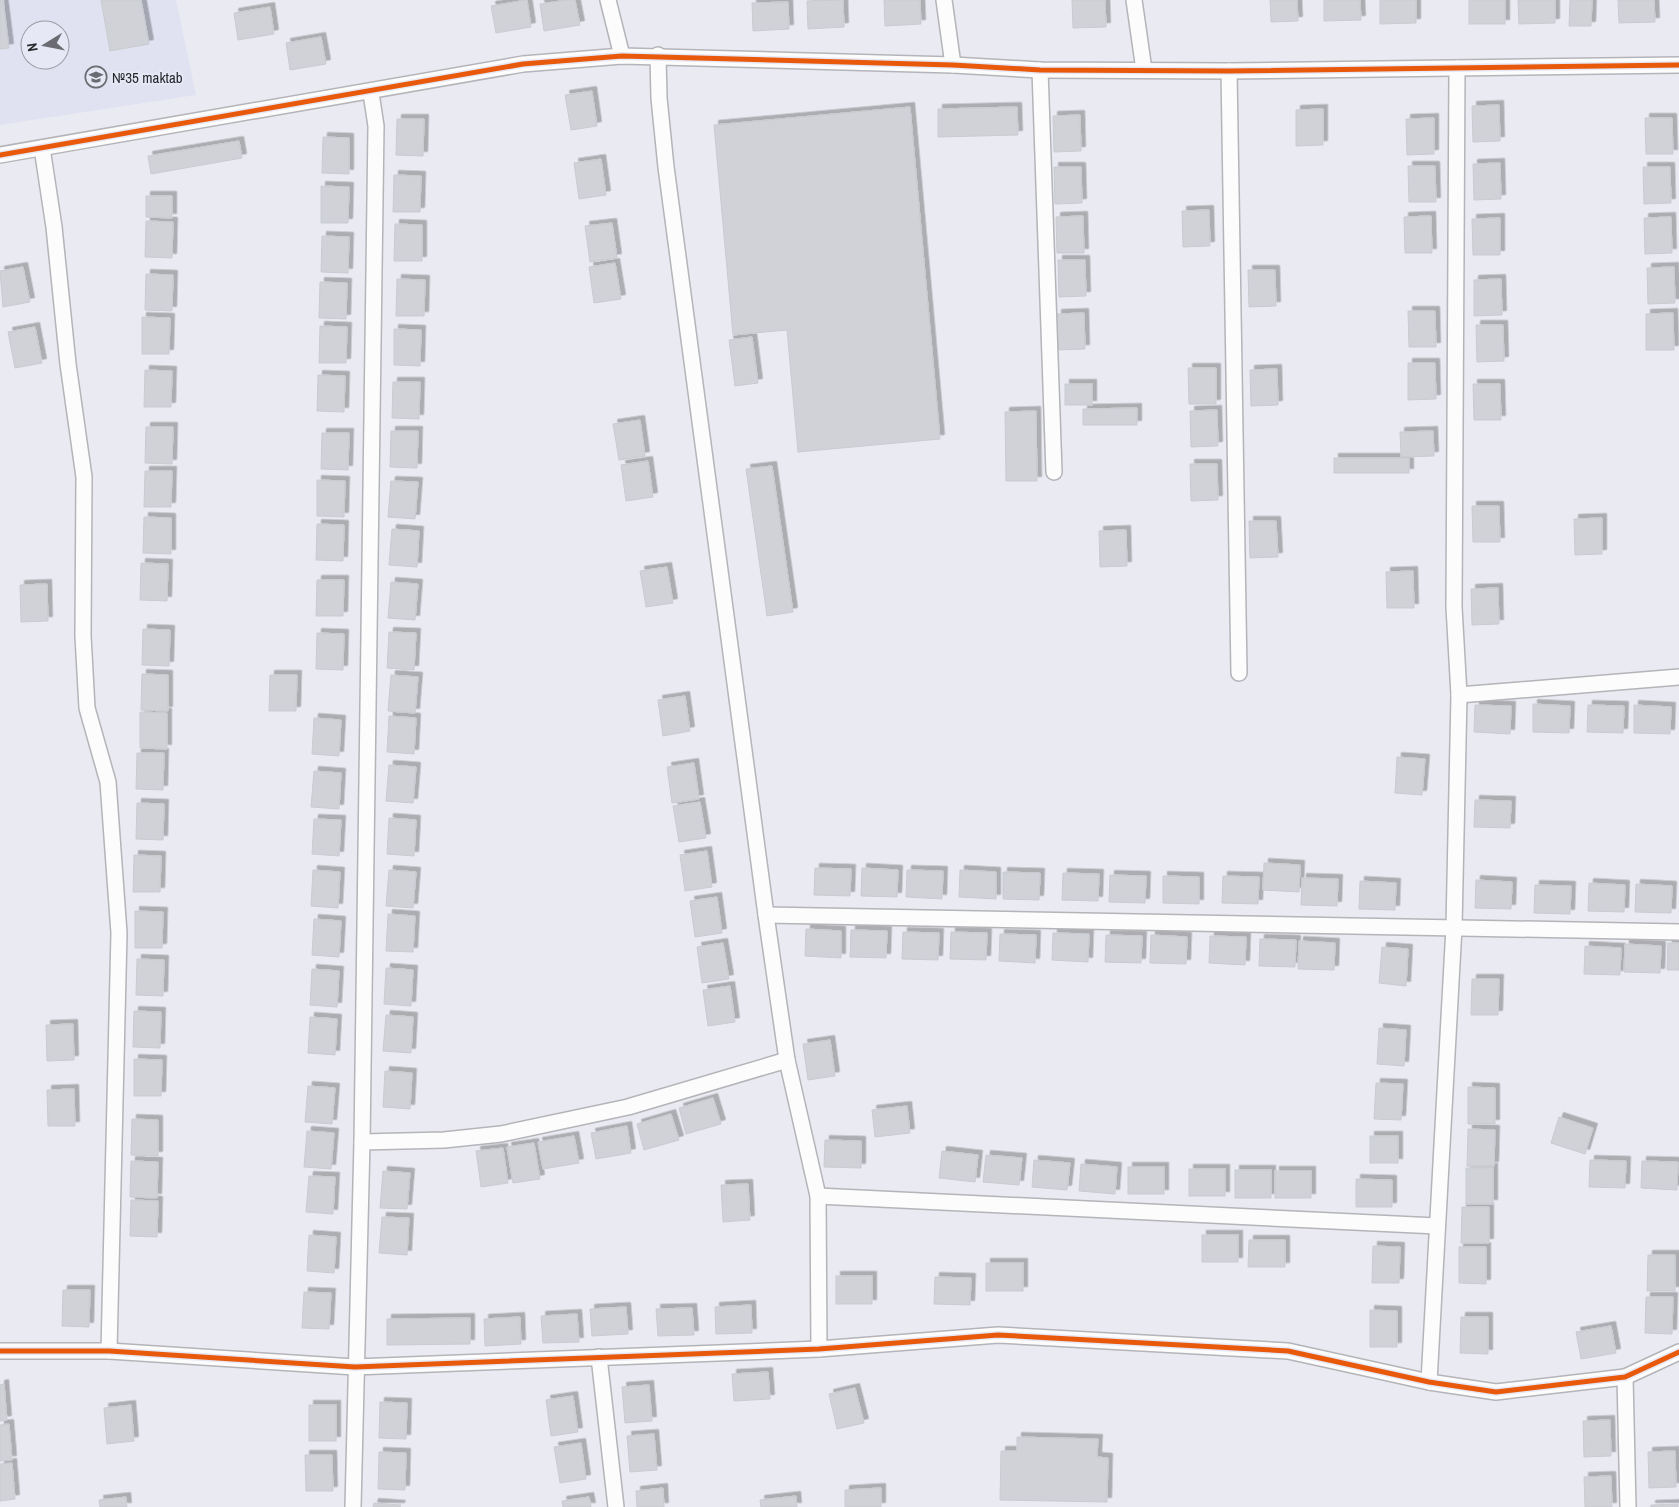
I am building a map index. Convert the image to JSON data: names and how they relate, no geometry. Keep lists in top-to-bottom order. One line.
{"places":{"school or university":["№35 maktab"]},"north":"left"}
